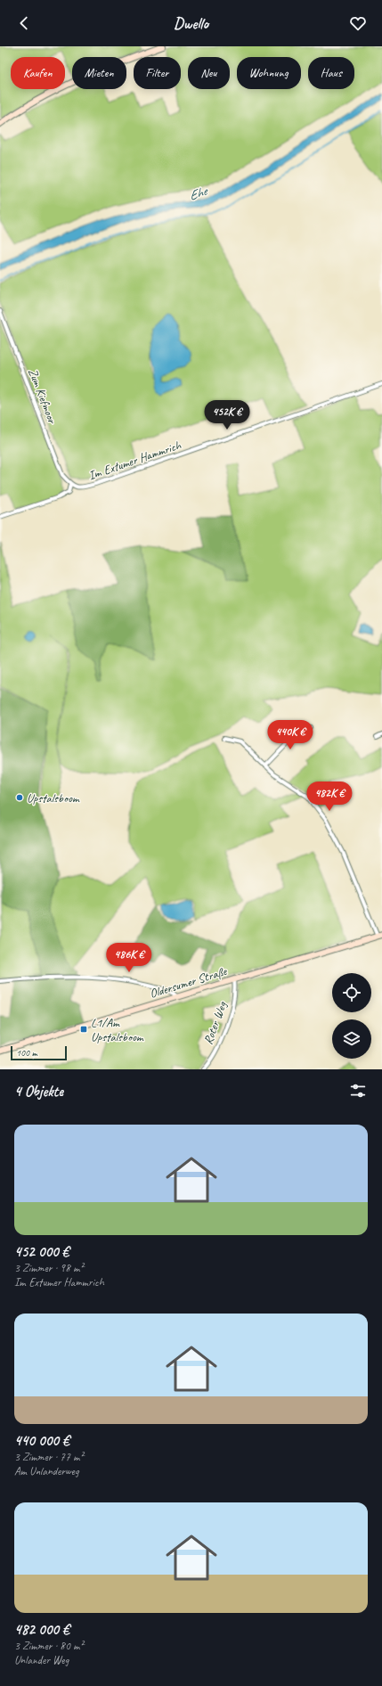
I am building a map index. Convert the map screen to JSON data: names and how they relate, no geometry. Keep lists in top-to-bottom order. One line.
{"streets":{"main road":["Oldersumer Straße"],"street":["Zum Kiefmoor","Im Extumer Hammrich","Roter Weg"]},"crossings":[["Zum Kiefmoor","Im Extumer Hammrich"],["Oldersumer Straße","Roter Weg"]],"water":["Ehe"],"places":{"other":["Upstalsboom"],"transit":["L1/Am Upstalsboom"]},"scale_bar":"100 m","page":{"header":"Dwello","chip":["Kaufen","Mieten","Filter","Neu","Wohnung","Haus"],"price":["452K €","440K €","482K €","486K €"],"scale":"100 m","heading":"4 Objekte","list":[{"name":"452 000 €","note":"3 Zimmer · 98 m² · Im Extumer Hammrich"},{"name":"440 000 €","note":"3 Zimmer · 77 m² · Am Unlanderweg"},{"name":"482 000 €","note":"3 Zimmer · 80 m² · Unlander Weg"}]}}
